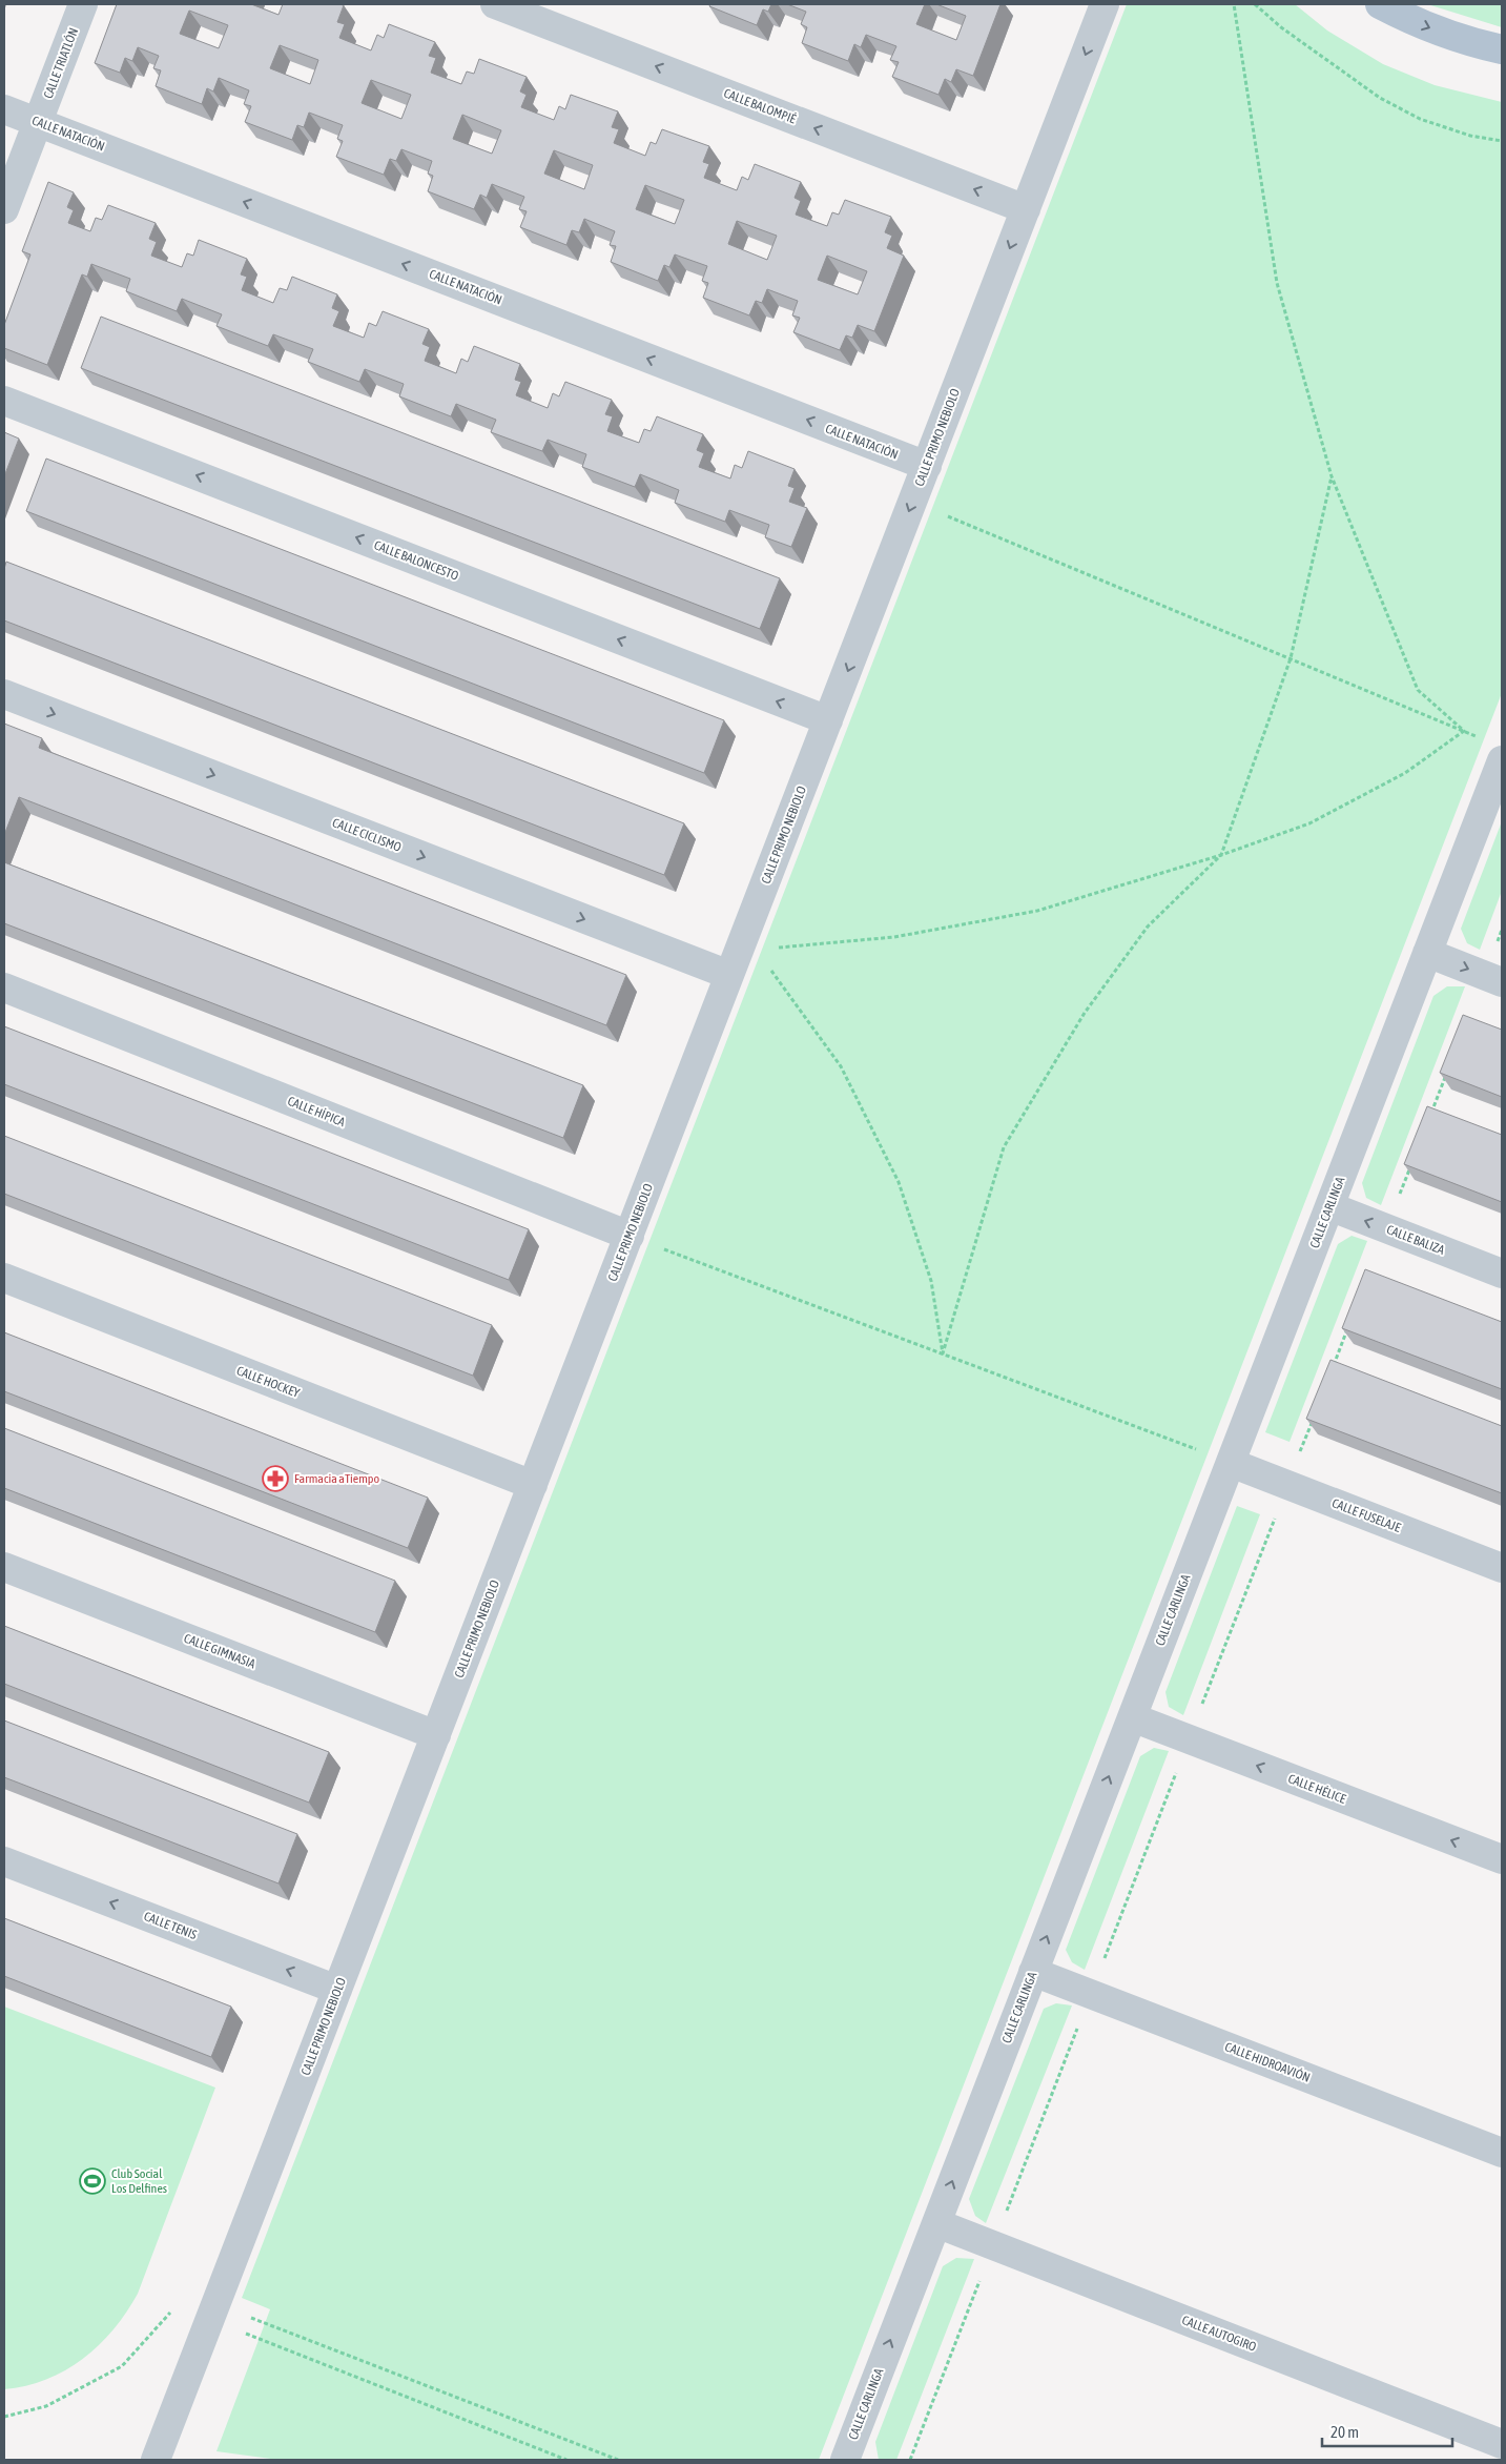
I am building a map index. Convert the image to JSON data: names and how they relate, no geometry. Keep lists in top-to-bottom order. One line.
{"streets":{"street":["CALLE TRIATLÓN","CALLE BALOMPIÉ","CALLE NATACIÓN","CALLE PRIMO NEBIOLO","CALLE BALONCESTO","CALLE CICLISMO","CALLE HÍPICA","CALLE CARLINGA","CALLE BALIZA","CALLE HOCKEY","CALLE FUSELAJE","CALLE GIMNASIA","CALLE HÉLICE","CALLE TENIS","CALLE HIDROAVIÓN","CALLE AUTOGIRO"]},"crossings":[["CALLE TRIATLÓN","CALLE NATACIÓN"],["CALLE BALOMPIÉ","CALLE PRIMO NEBIOLO"],["CALLE NATACIÓN","CALLE PRIMO NEBIOLO"],["CALLE PRIMO NEBIOLO","CALLE BALONCESTO"],["CALLE PRIMO NEBIOLO","CALLE CICLISMO"],["CALLE PRIMO NEBIOLO","CALLE HÍPICA"],["CALLE PRIMO NEBIOLO","CALLE HOCKEY"],["CALLE PRIMO NEBIOLO","CALLE GIMNASIA"],["CALLE PRIMO NEBIOLO","CALLE TENIS"],["CALLE CARLINGA","CALLE BALIZA"],["CALLE CARLINGA","CALLE FUSELAJE"],["CALLE CARLINGA","CALLE HÉLICE"],["CALLE CARLINGA","CALLE HIDROAVIÓN"],["CALLE CARLINGA","CALLE AUTOGIRO"]],"one_way":["CALLE BALOMPIÉ","CALLE NATACIÓN","CALLE BALONCESTO","CALLE CICLISMO","CALLE CARLINGA","CALLE HÉLICE","CALLE TENIS"],"places":{"pharmacy":["Farmacia aTiempo"],"sports":["Club Social Los Delfines"]},"scale_bar":"20 m"}
